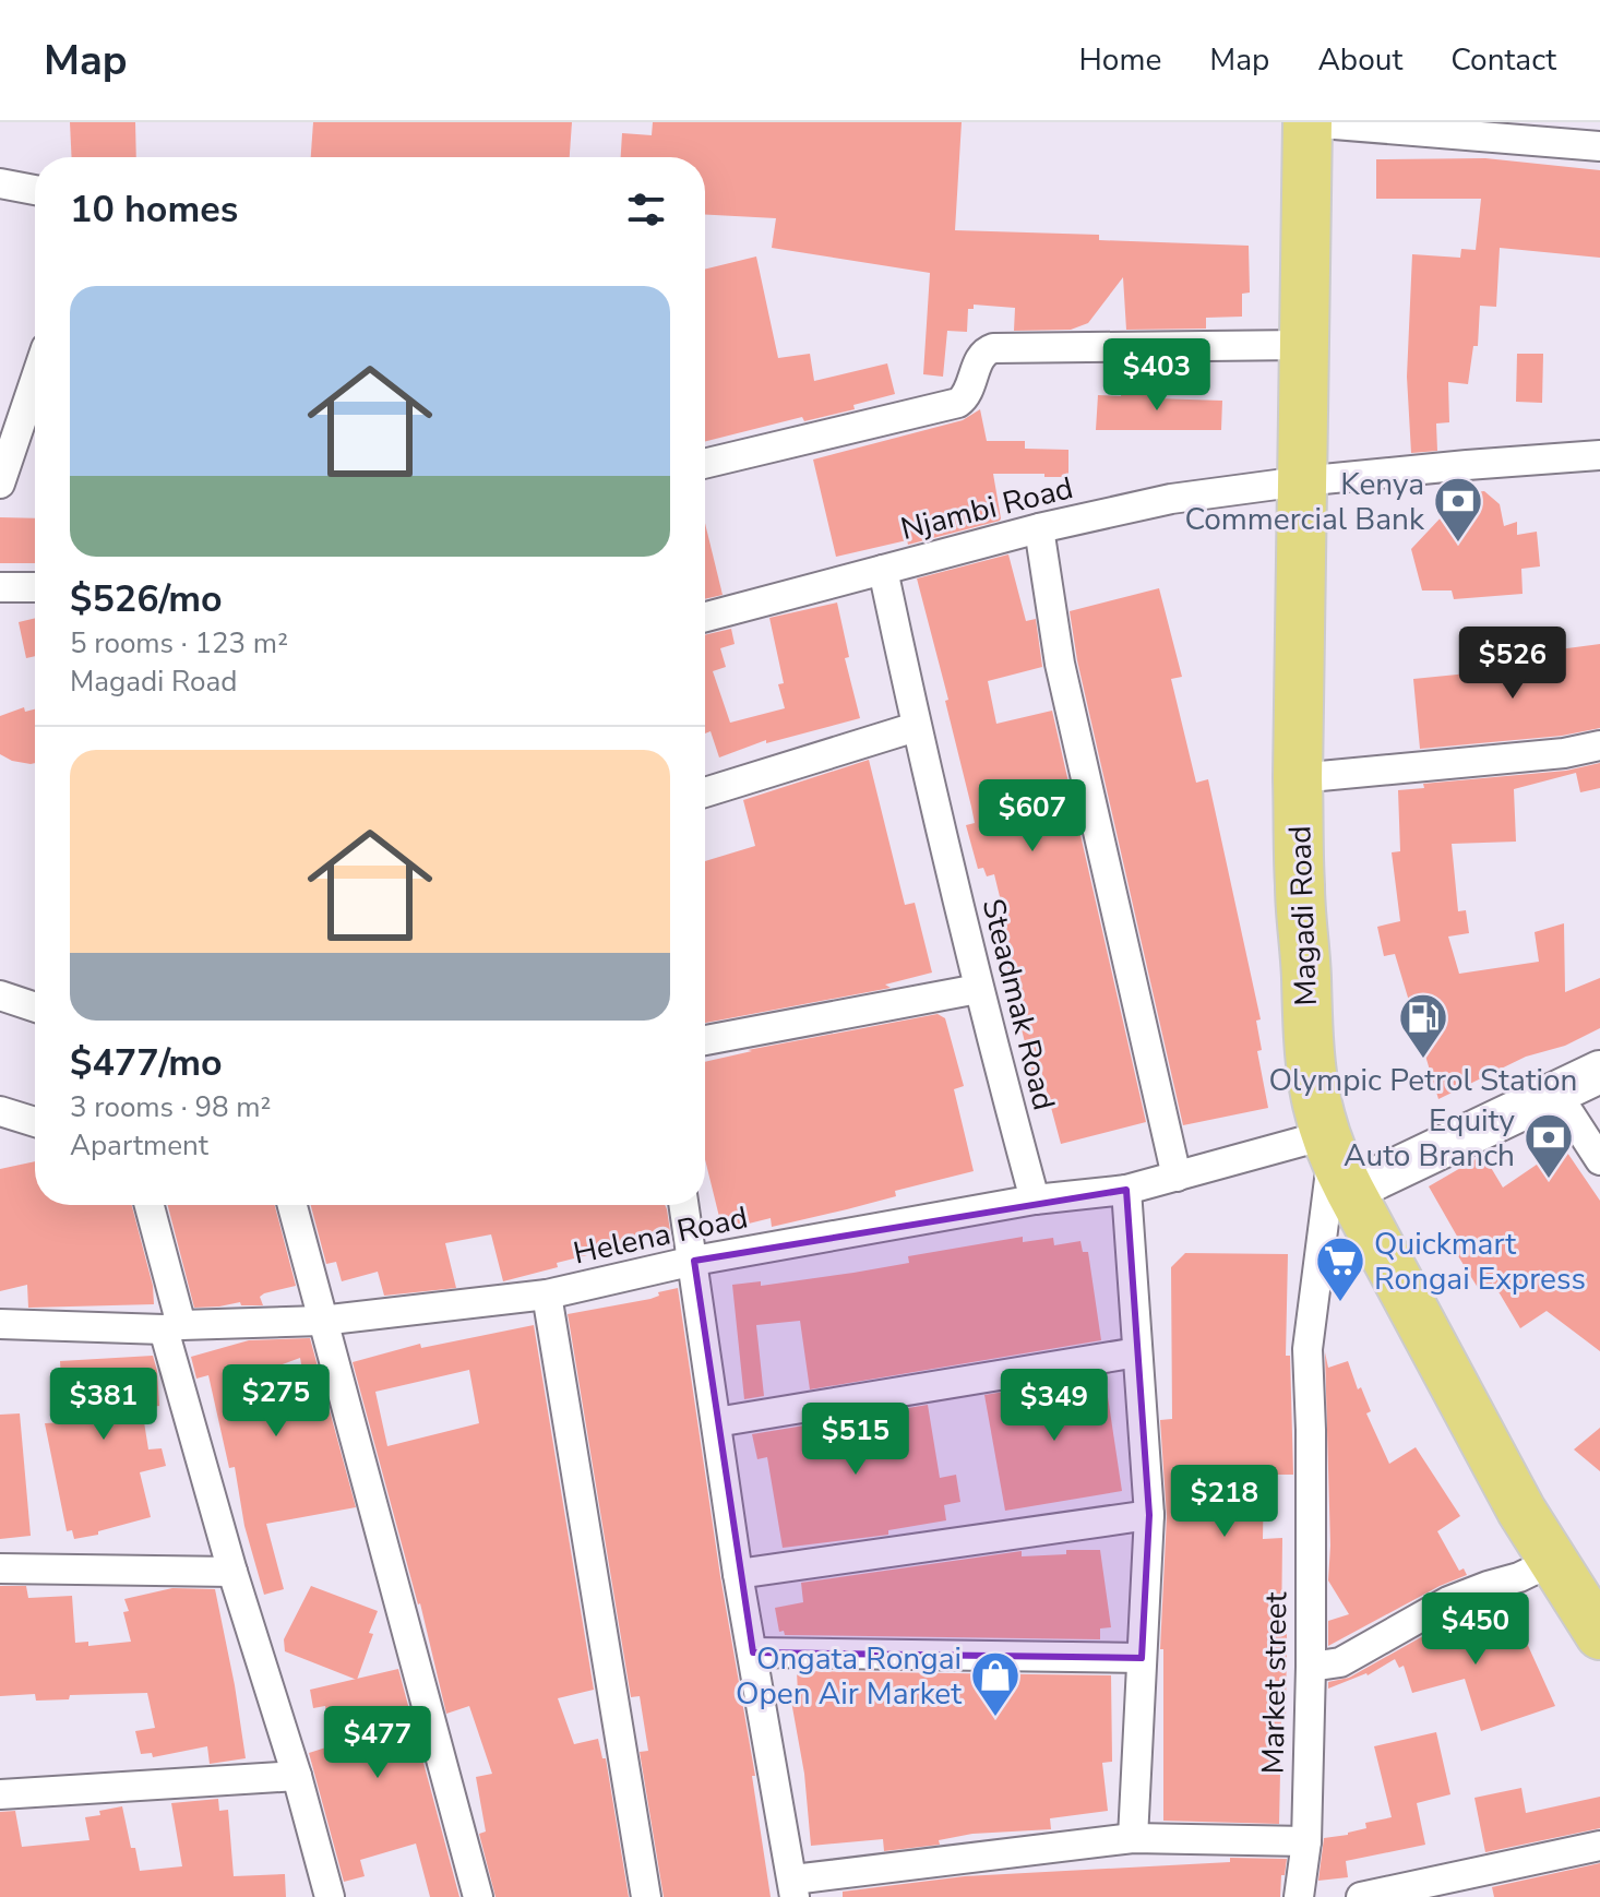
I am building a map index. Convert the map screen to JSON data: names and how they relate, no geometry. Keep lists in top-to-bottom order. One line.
{"streets":{"highway":["Magadi Road"],"street":["Njambi Road","Steadmak Road","Helena Road","Market street"]},"crossings":[["Njambi Road","Magadi Road"],["Njambi Road","Steadmak Road"],["Magadi Road","Helena Road"],["Magadi Road","Market street"],["Steadmak Road","Helena Road"],["Helena Road","Market street"]],"places":{"bank":["Kenya Commercial Bank","Equity Auto Branch"],"fuel station":["Olympic Petrol Station"],"supermarket":["Quickmart Rongai Express"],"shop":["Ongata Rongai Open Air Market"]},"page":{"header":"Map","nav":["Home","Map","About","Contact"],"heading":"10 homes","list":[{"name":"$526/mo","note":"5 rooms · 123 m² · Magadi Road"},{"name":"$477/mo","note":"3 rooms · 98 m² · Apartment"}],"price":["$403","$526","$607","$275","$381","$349","$515","$218","$450","$477"]}}
